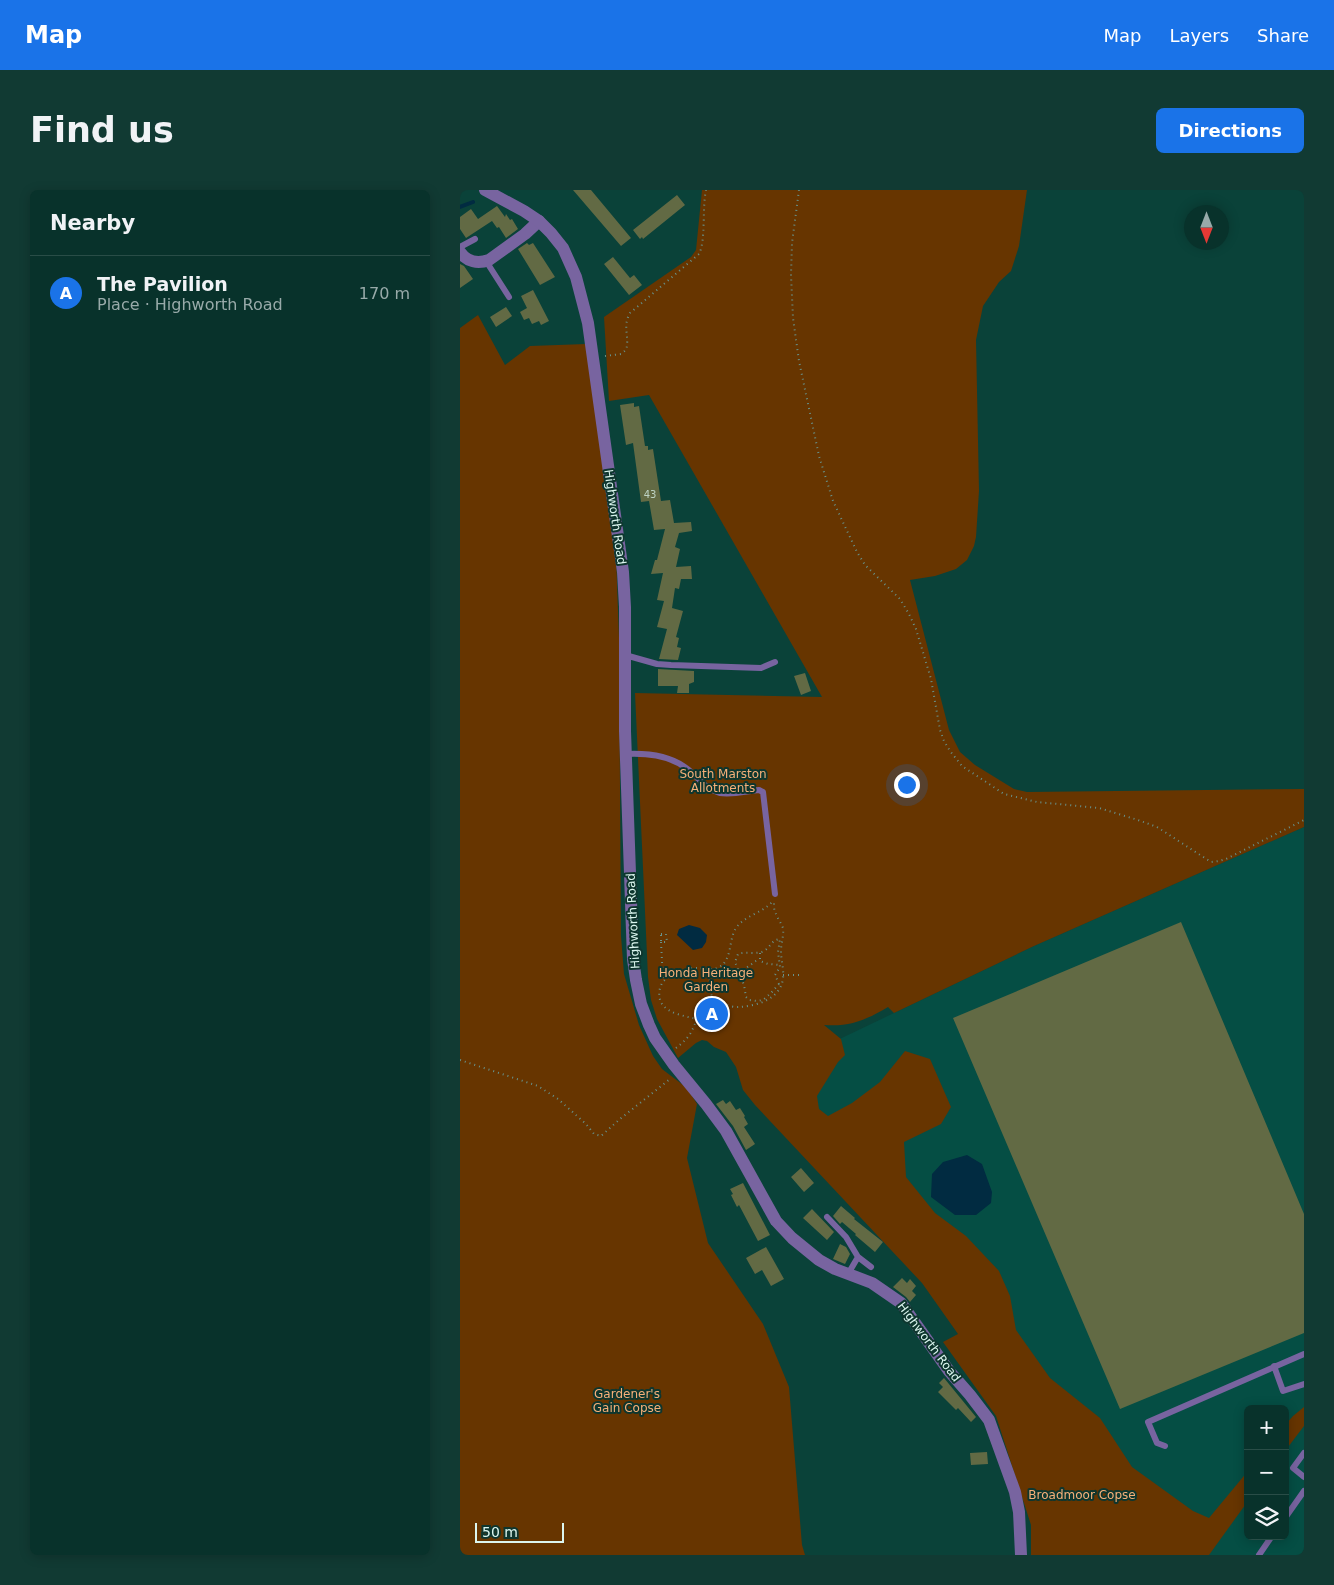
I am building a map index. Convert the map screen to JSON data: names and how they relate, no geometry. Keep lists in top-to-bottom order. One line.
{"streets":{"street":["Highworth Road"]},"parks":["South Marston Allotments","Honda Heritage Garden","Gardener's Gain Copse","Broadmoor Copse"],"house_numbers":["43"],"scale_bar":"50 m","north":"bottom","page":{"header":"Map","nav":["Map","Layers","Share"],"buttons":"Directions","title":"Find us","heading":"Nearby","list":[{"mark":"A","name":"The Pavilion","note":"Place · Highworth Road","value":"170 m"}],"pins":"A","map_buttons":["+","−"],"scale":"50 m"}}
